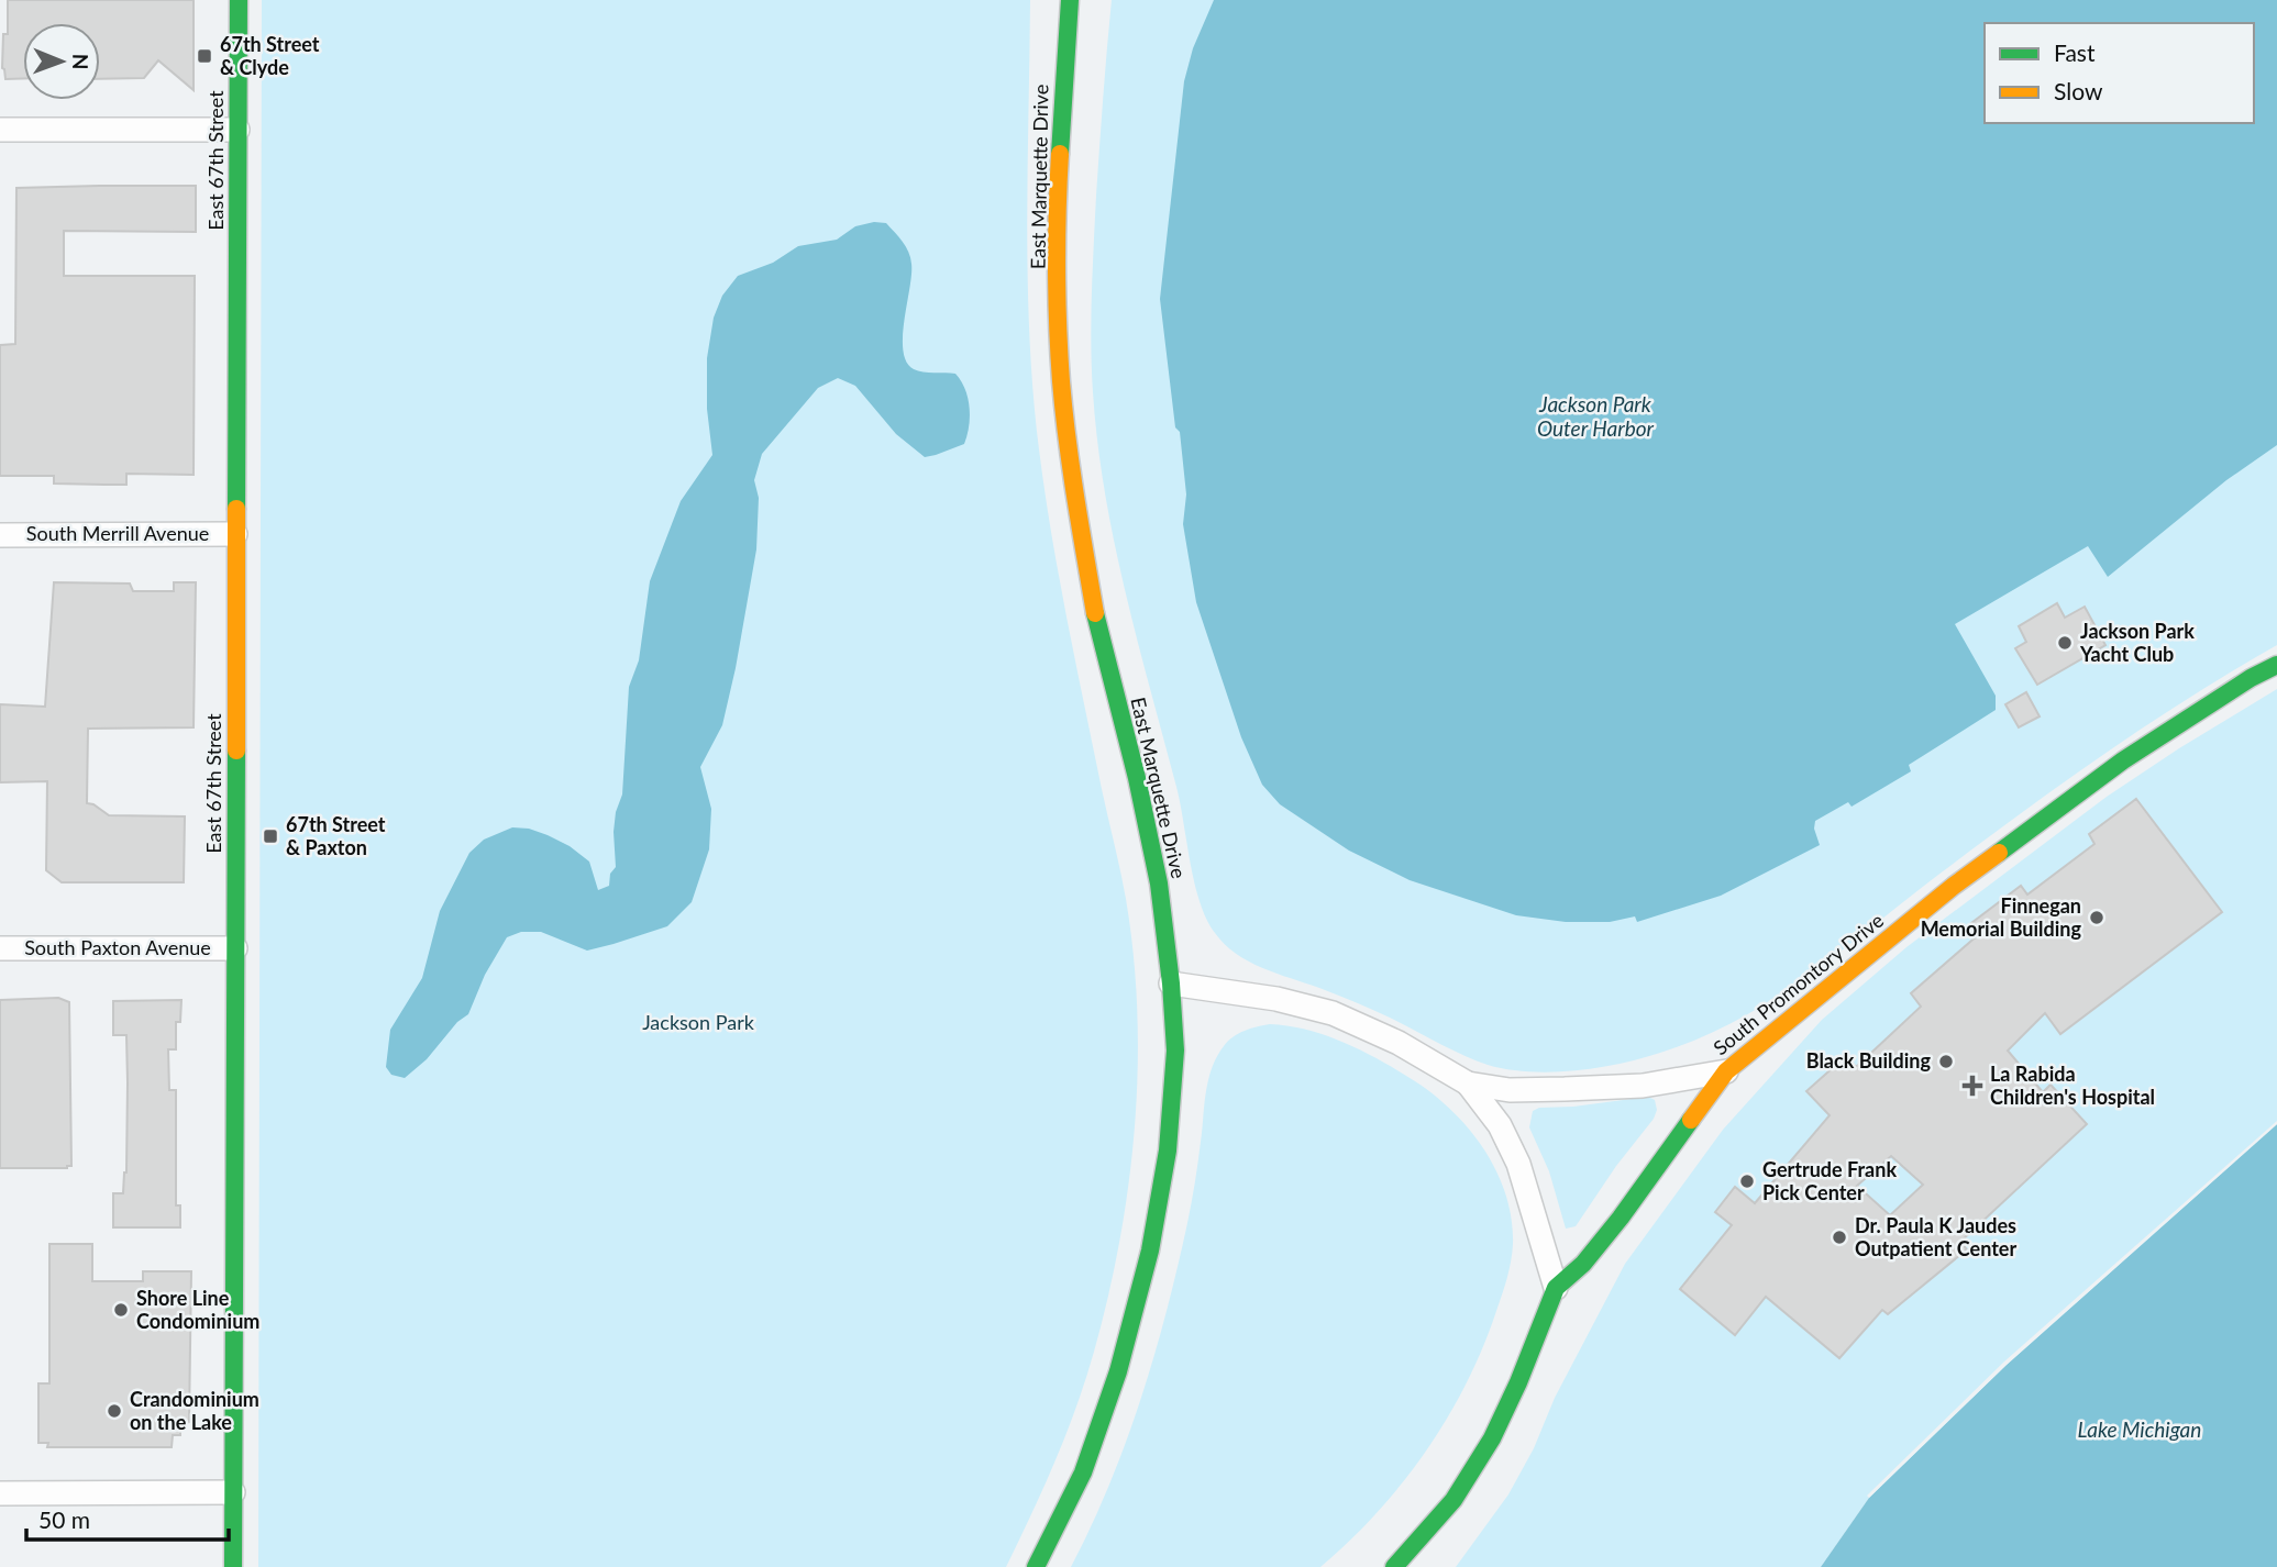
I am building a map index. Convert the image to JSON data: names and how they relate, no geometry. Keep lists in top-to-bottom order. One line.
{"streets":{"street":["East 67th Street","East Marquette Drive","South Merrill Avenue","South Paxton Avenue","South Promontory Drive"]},"crossings":[["East 67th Street","South Merrill Avenue"],["East 67th Street","South Paxton Avenue"]],"water":["Jackson Park Outer Harbor","Lake Michigan"],"parks":["Jackson Park"],"places":{"transit":["67th Street & Clyde","67th Street & Paxton"],"other":["Jackson Park Yacht Club","Finnegan Memorial Building","Black Building","Gertrude Frank Pick Center","Dr. Paula K Jaudes Outpatient Center","Shore Line Condominium","Crandominium on the Lake"],"health":["La Rabida Children's Hospital"]},"legend":["Fast","Slow"],"scale_bar":"50 m","north":"right"}
